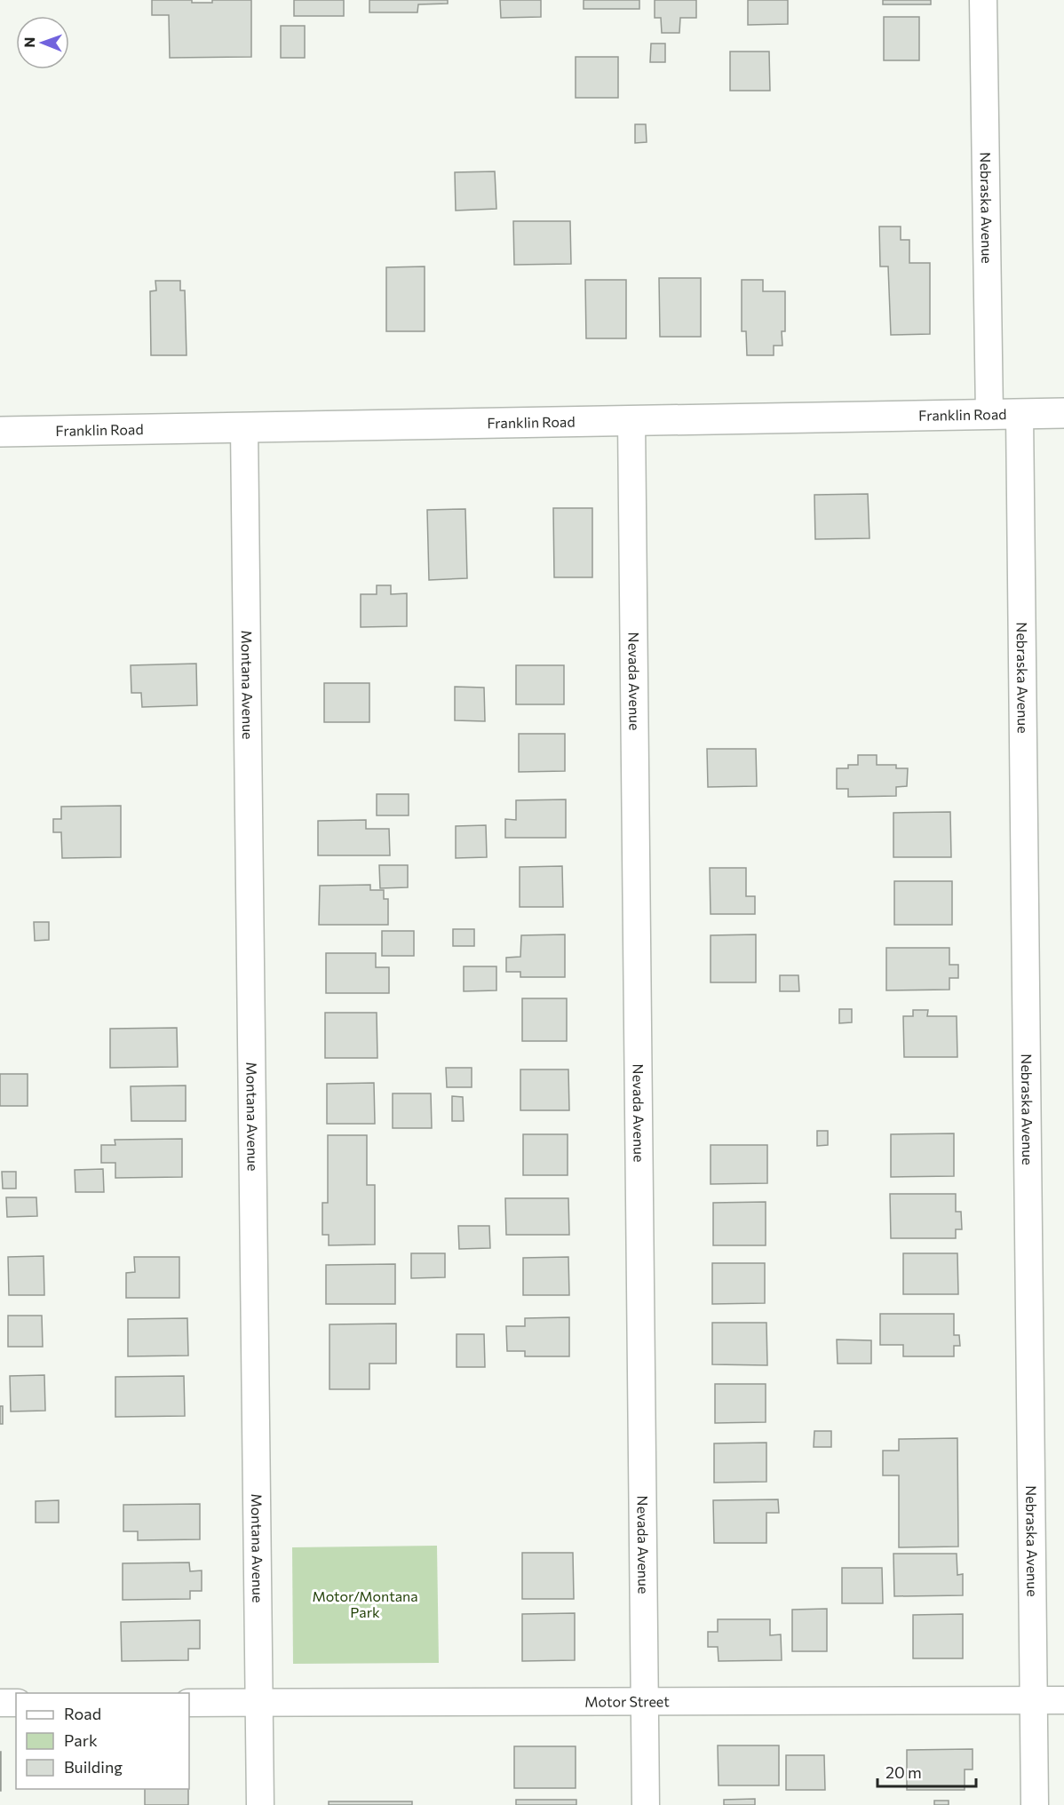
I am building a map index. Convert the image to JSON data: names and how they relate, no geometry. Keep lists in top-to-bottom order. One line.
{"streets":{"street":["Nebraska Avenue","Franklin Road","Nevada Avenue","Montana Avenue","Motor Street"]},"crossings":[["Nebraska Avenue","Franklin Road"],["Nebraska Avenue","Motor Street"],["Franklin Road","Nevada Avenue"],["Franklin Road","Montana Avenue"],["Nevada Avenue","Motor Street"],["Montana Avenue","Motor Street"]],"parks":["Motor/Montana Park"],"legend":["Road","Park","Building"],"scale_bar":"20 m","north":"left"}
